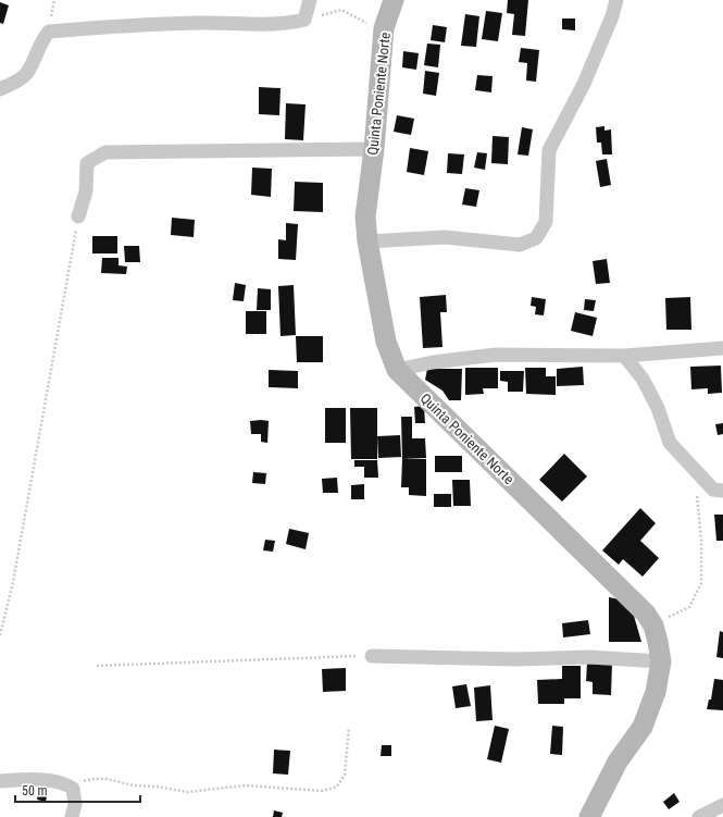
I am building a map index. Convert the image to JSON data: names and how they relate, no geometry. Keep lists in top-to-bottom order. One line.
{"streets":{"street":["Quinta Poniente Norte"]},"scale_bar":"50 m"}
